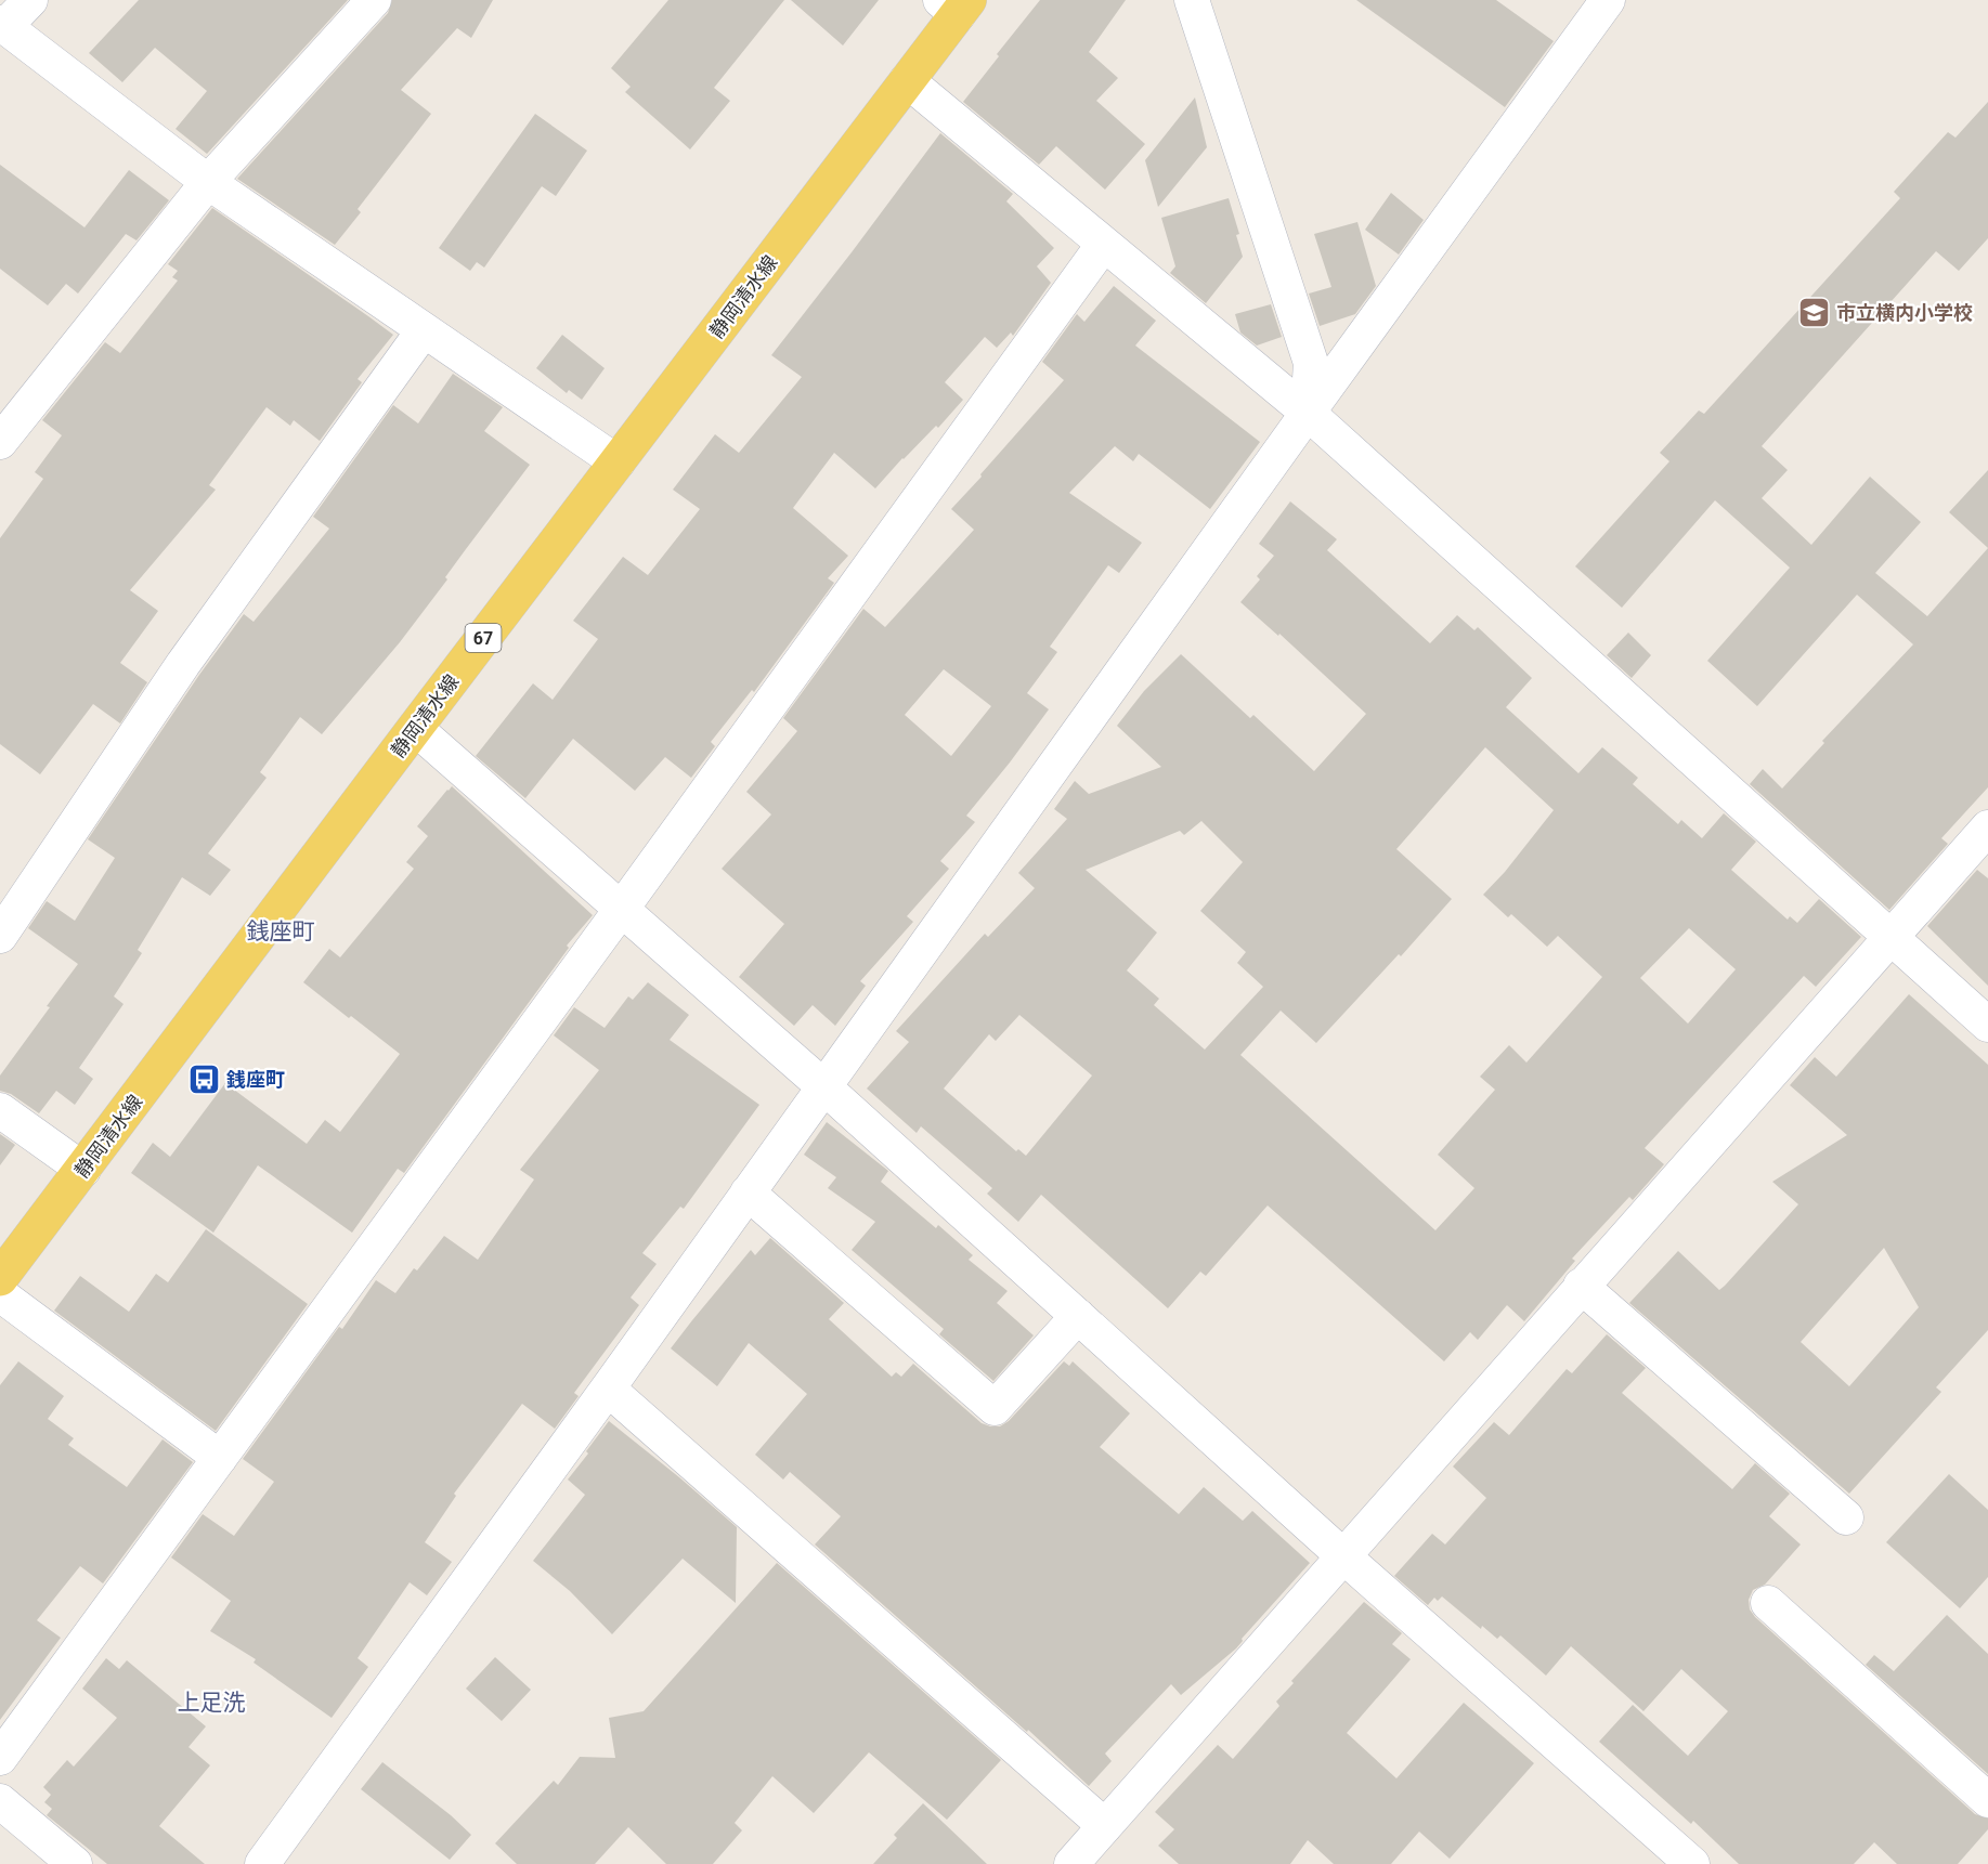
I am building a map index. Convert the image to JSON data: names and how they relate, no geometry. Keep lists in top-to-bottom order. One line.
{"streets":{"main road":["静岡清水線","67"]},"districts":["銭座町","上足洗"],"places":{"school or university":["市立横内小学校"],"bus stop":["銭座町"]}}
